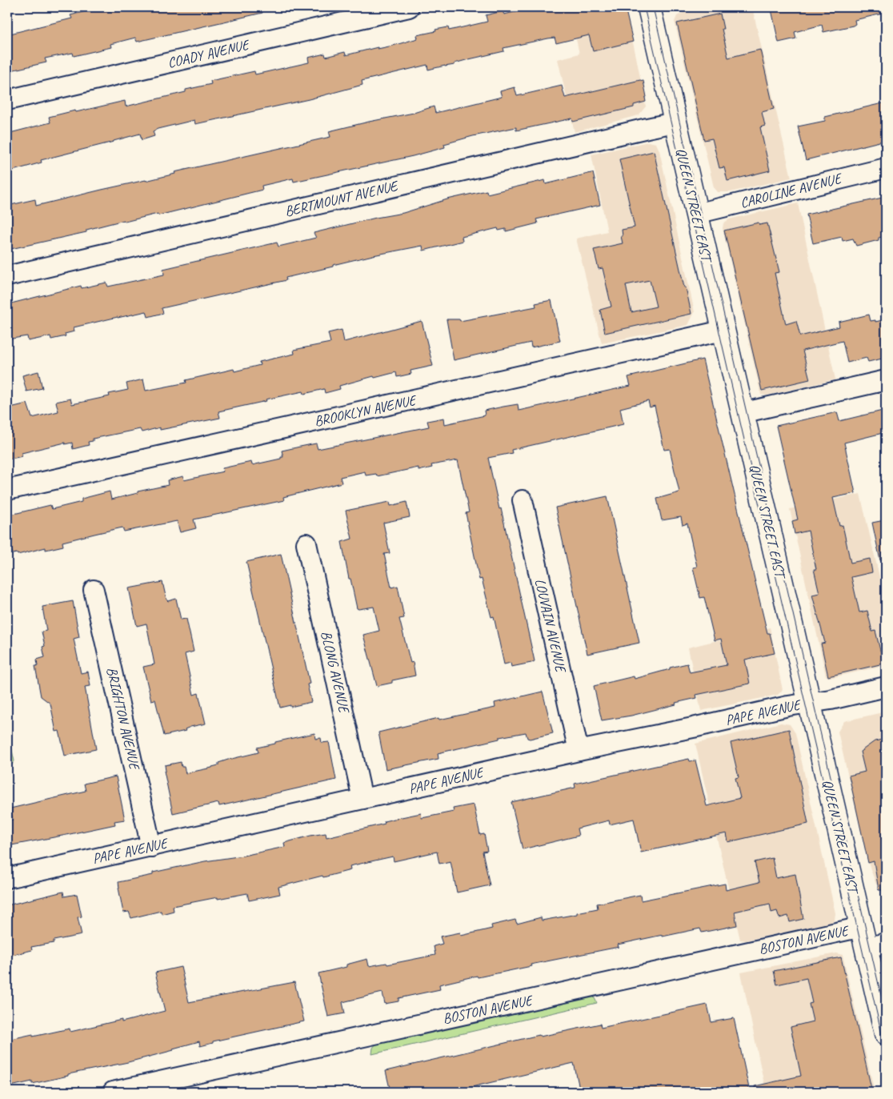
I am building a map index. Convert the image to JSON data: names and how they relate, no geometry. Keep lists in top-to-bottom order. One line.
{"streets":{"main road":["QUEEN STREET EAST"],"street":["COADY AVENUE","CAROLINE AVENUE","BERTMOUNT AVENUE","BROOKLYN AVENUE","LOUVAIN AVENUE","BLONG AVENUE","PAPE AVENUE","BRIGHTON AVENUE","BOSTON AVENUE"]},"crossings":[["CAROLINE AVENUE","QUEEN STREET EAST"],["BERTMOUNT AVENUE","QUEEN STREET EAST"],["QUEEN STREET EAST","BROOKLYN AVENUE"],["QUEEN STREET EAST","PAPE AVENUE"],["QUEEN STREET EAST","BOSTON AVENUE"],["LOUVAIN AVENUE","PAPE AVENUE"],["BLONG AVENUE","PAPE AVENUE"],["PAPE AVENUE","BRIGHTON AVENUE"]]}
